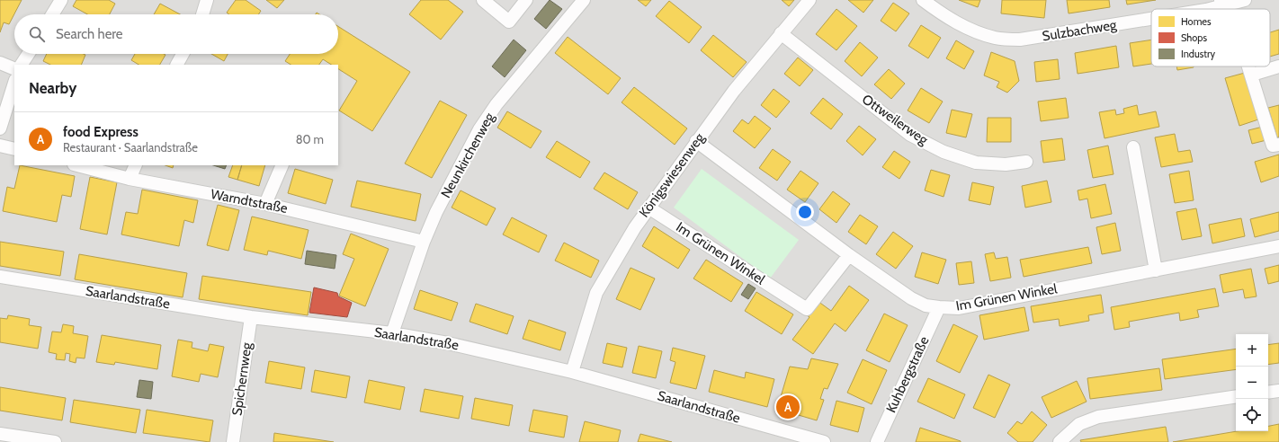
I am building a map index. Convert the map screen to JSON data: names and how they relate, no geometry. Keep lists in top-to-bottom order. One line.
{"streets":{"street":["Sulzbachweg","Ottweilerweg","Neunkirchenweg","Königswiesenweg","Warndtstraße","Im Grünen Winkel","Saarlandstraße","Kuhbergstraße","Spichernweg"]},"crossings":[["Ottweilerweg","Königswiesenweg"],["Neunkirchenweg","Warndtstraße"],["Neunkirchenweg","Saarlandstraße"],["Königswiesenweg","Im Grünen Winkel"],["Königswiesenweg","Saarlandstraße"],["Im Grünen Winkel","Kuhbergstraße"],["Saarlandstraße","Spichernweg"]],"legend":["Homes","Shops","Industry"],"page":{"search":"Search here","heading":"Nearby","list":[{"mark":"A","name":"food Express","note":"Restaurant · Saarlandstraße","value":"80 m"}],"map_buttons":["+","−"],"pins":"A"}}
